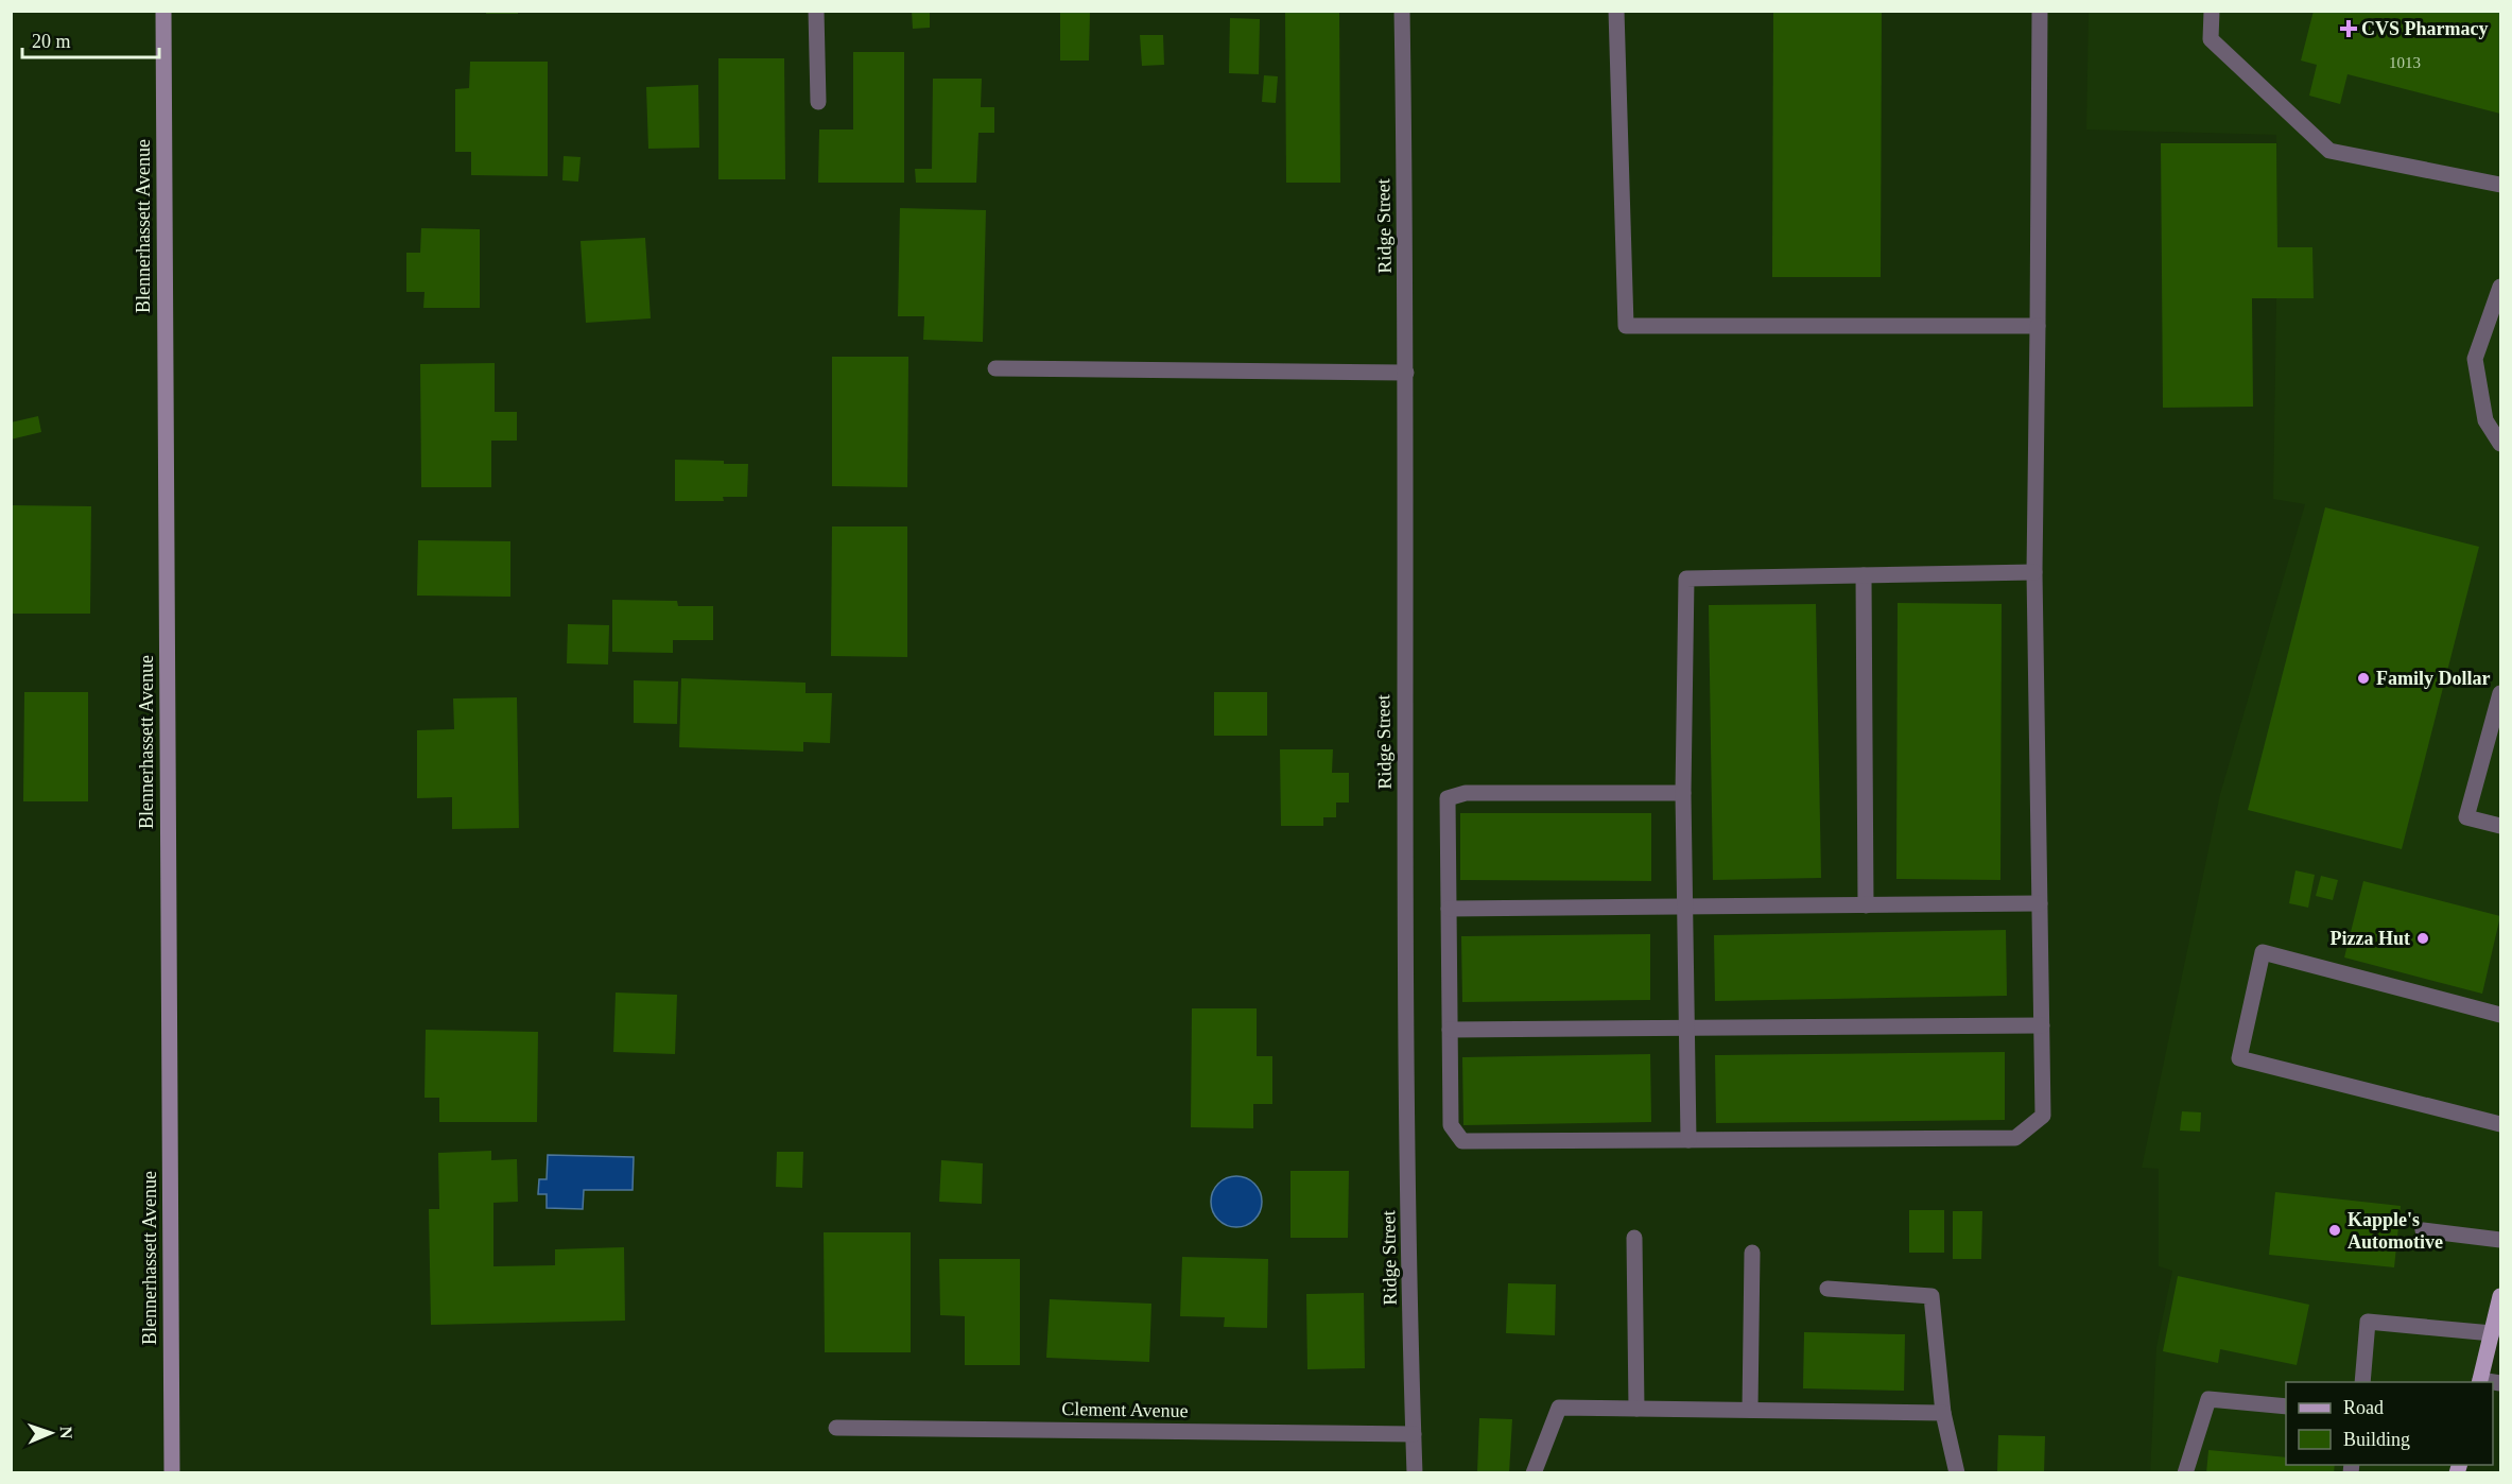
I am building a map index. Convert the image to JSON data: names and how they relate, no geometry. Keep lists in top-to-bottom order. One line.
{"streets":{"street":["Blennerhassett Avenue","Ridge Street","Clement Avenue"]},"crossings":[["Ridge Street","Clement Avenue"]],"places":{"health":["CVS Pharmacy"],"other":["Family Dollar","Pizza Hut","Kapple's Automotive"]},"house_numbers":["1013"],"legend":["Road","Building"],"scale_bar":"20 m","north":"right"}
